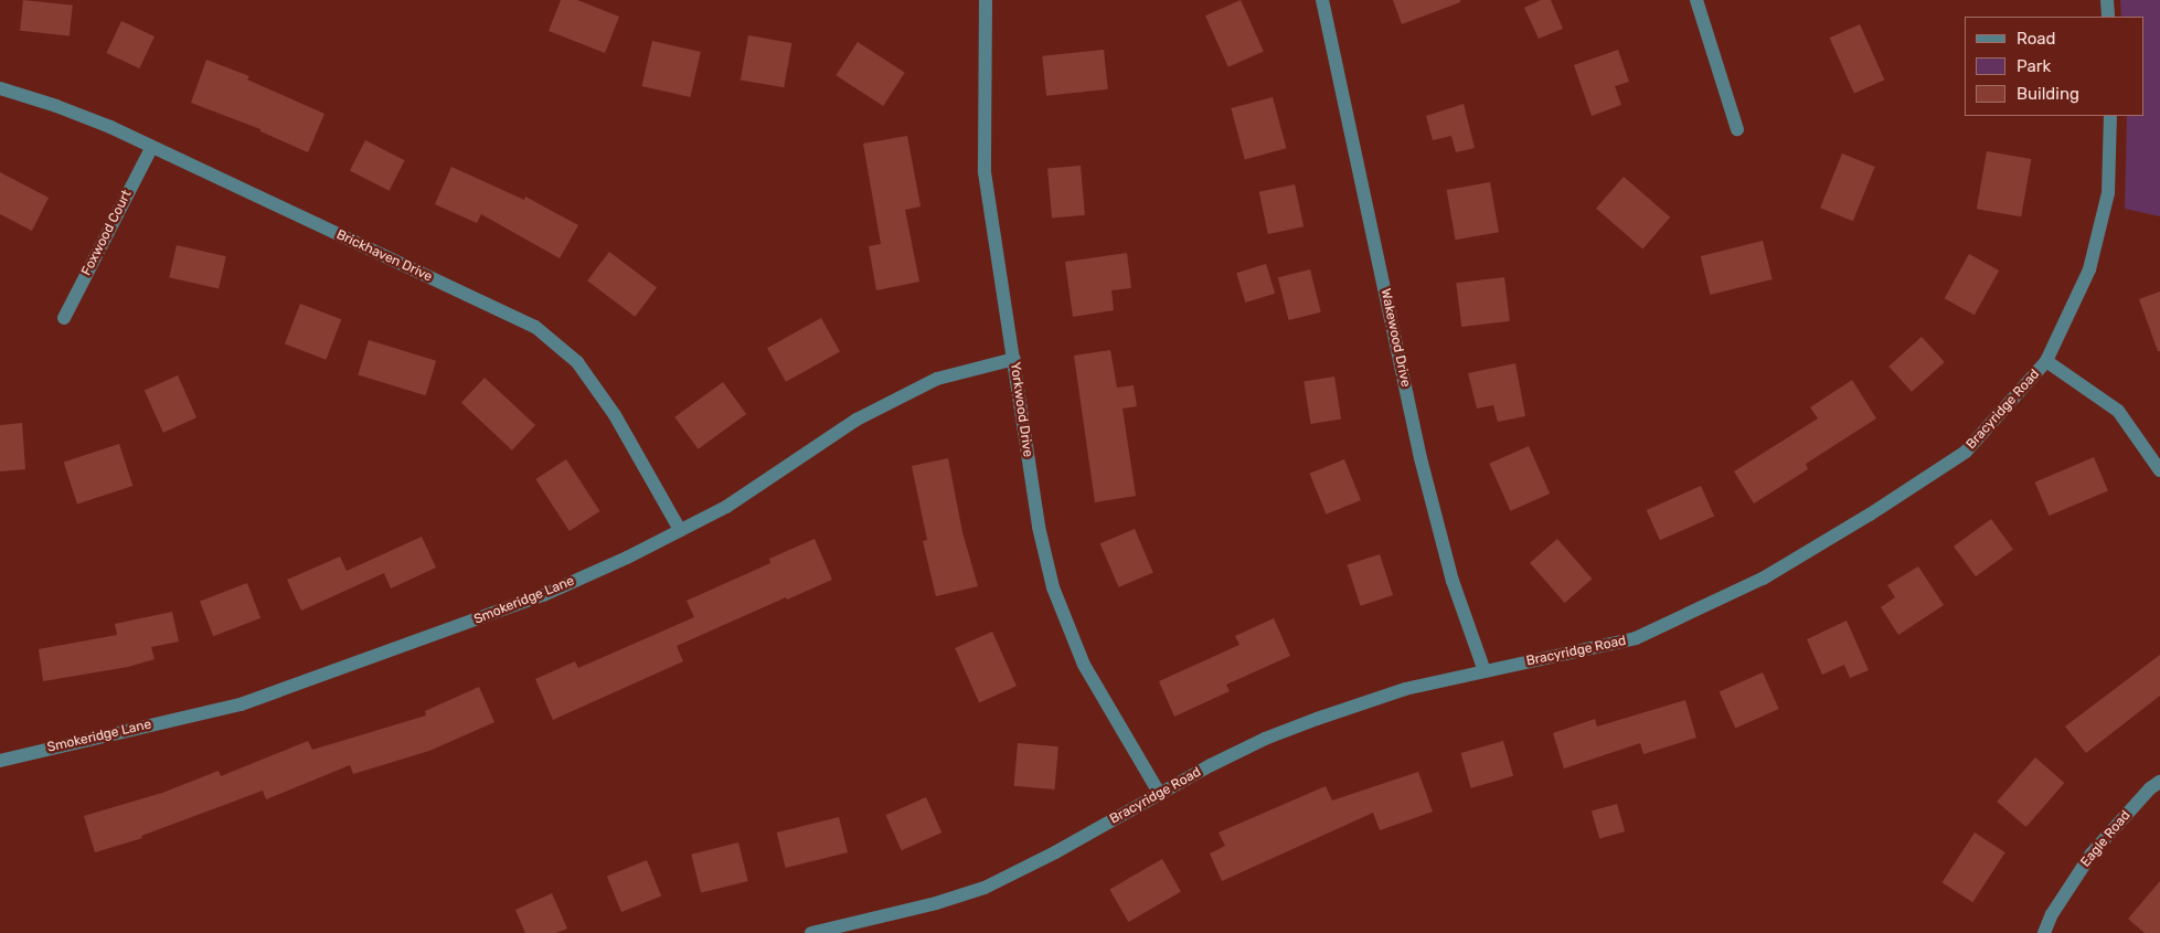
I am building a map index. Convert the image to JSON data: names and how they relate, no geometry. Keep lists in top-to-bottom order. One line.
{"streets":{"street":["Foxwood Court","Brickhaven Drive","Wakewood Drive","Yorkwood Drive","Bracyridge Road","Smokeridge Lane","Eagle Road"]},"crossings":[["Foxwood Court","Brickhaven Drive"],["Brickhaven Drive","Smokeridge Lane"],["Wakewood Drive","Bracyridge Road"],["Yorkwood Drive","Bracyridge Road"],["Yorkwood Drive","Smokeridge Lane"]],"legend":["Road","Park","Building"]}
